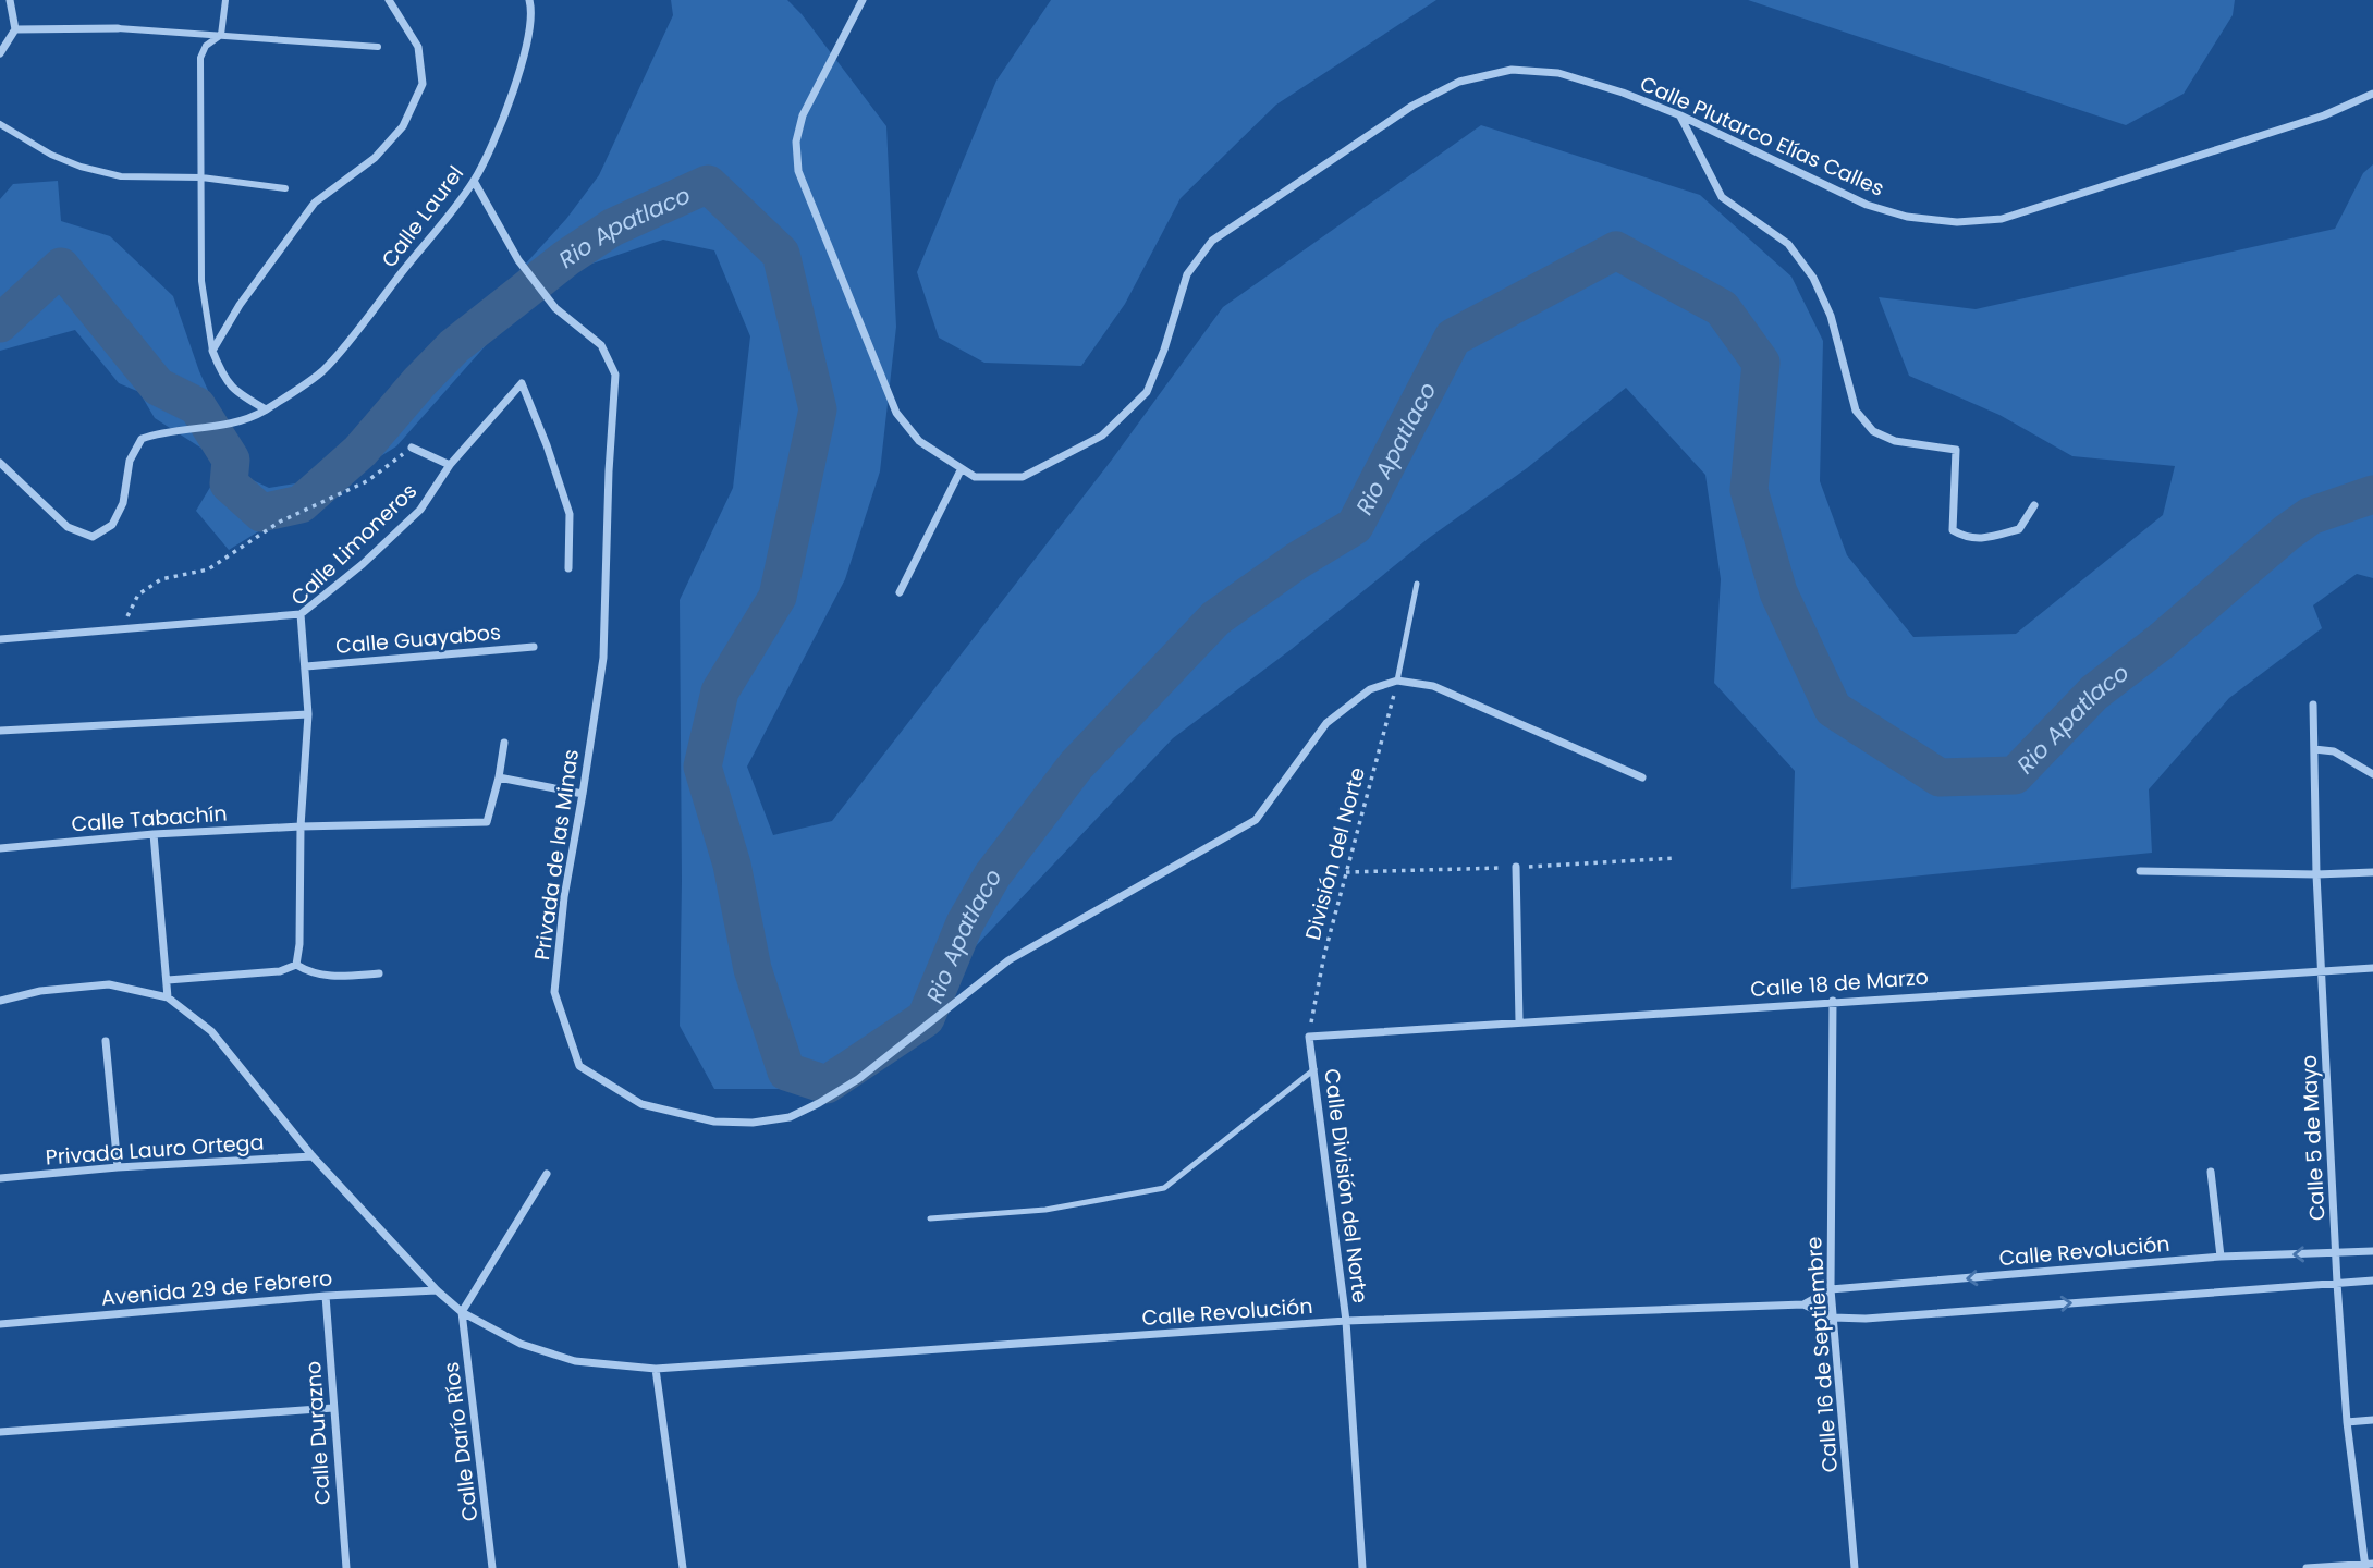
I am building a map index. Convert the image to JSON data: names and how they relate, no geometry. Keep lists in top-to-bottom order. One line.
{"streets":{"street":["Calle Plutarco Elías Calles","Calle Laurel","Calle Limoneros","Calle Guayabos","Calle Tabachín","Privada de las Minas","Calle 18 de Marzo","Calle 5 de Mayo","Privada Lauro Ortega","Calle División del Norte","Calle Revolución","Avenida 29 de Febrero","Calle 16 de Septiembre","Calle Durazno","Calle Darío Ríos"],"path":["División del Norte"]},"crossings":[["Calle Laurel","Privada de las Minas"],["Calle Limoneros","Calle Guayabos"],["Calle Limoneros","Calle Tabachín"],["División del Norte","Privada de las Minas"],["División del Norte","Calle 18 de Marzo"],["División del Norte","Calle División del Norte"],["Calle 18 de Marzo","Calle 5 de Mayo"],["Calle 18 de Marzo","Calle División del Norte"],["Calle 18 de Marzo","Calle 16 de Septiembre"],["Calle 5 de Mayo","Calle Revolución"],["Privada Lauro Ortega","Calle Revolución"],["Calle División del Norte","Calle Revolución"],["Calle Revolución","Avenida 29 de Febrero"],["Calle Revolución","Calle 16 de Septiembre"],["Calle Revolución","Calle Darío Ríos"],["Avenida 29 de Febrero","Calle Durazno"]],"water":["Rio Apatlaco"]}
